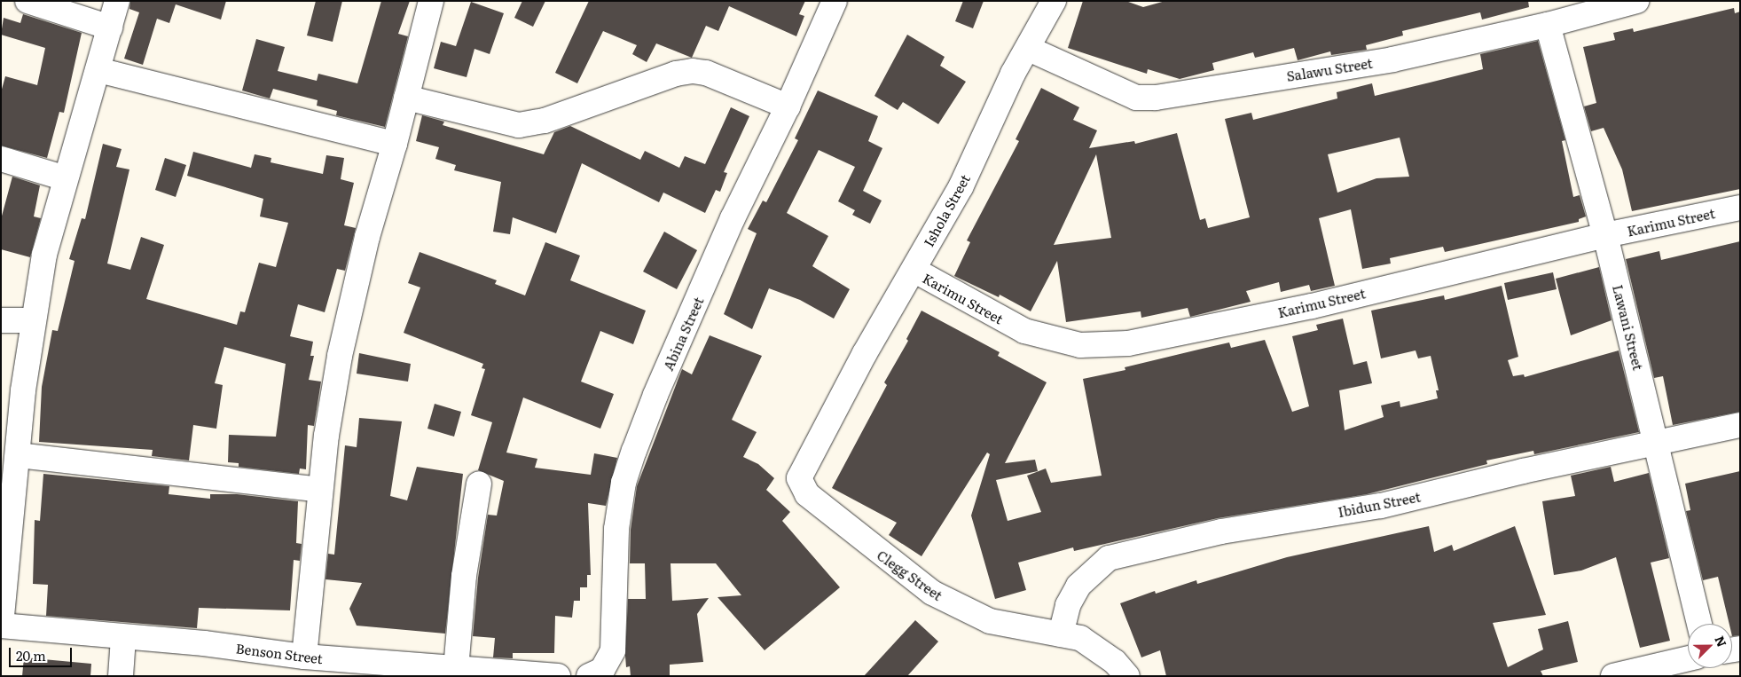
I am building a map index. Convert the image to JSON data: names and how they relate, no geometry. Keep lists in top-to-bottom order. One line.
{"streets":{"street":["Salawu Street","Ishola Street","Karimu Street","Lawani Street","Abina Street","Ibidun Street","Clegg Street","Benson Street"]},"crossings":[["Salawu Street","Ishola Street"],["Salawu Street","Lawani Street"],["Ishola Street","Karimu Street"],["Ishola Street","Clegg Street"],["Karimu Street","Lawani Street"],["Lawani Street","Ibidun Street"],["Ibidun Street","Clegg Street"]],"scale_bar":"20 m","north":"top right"}
